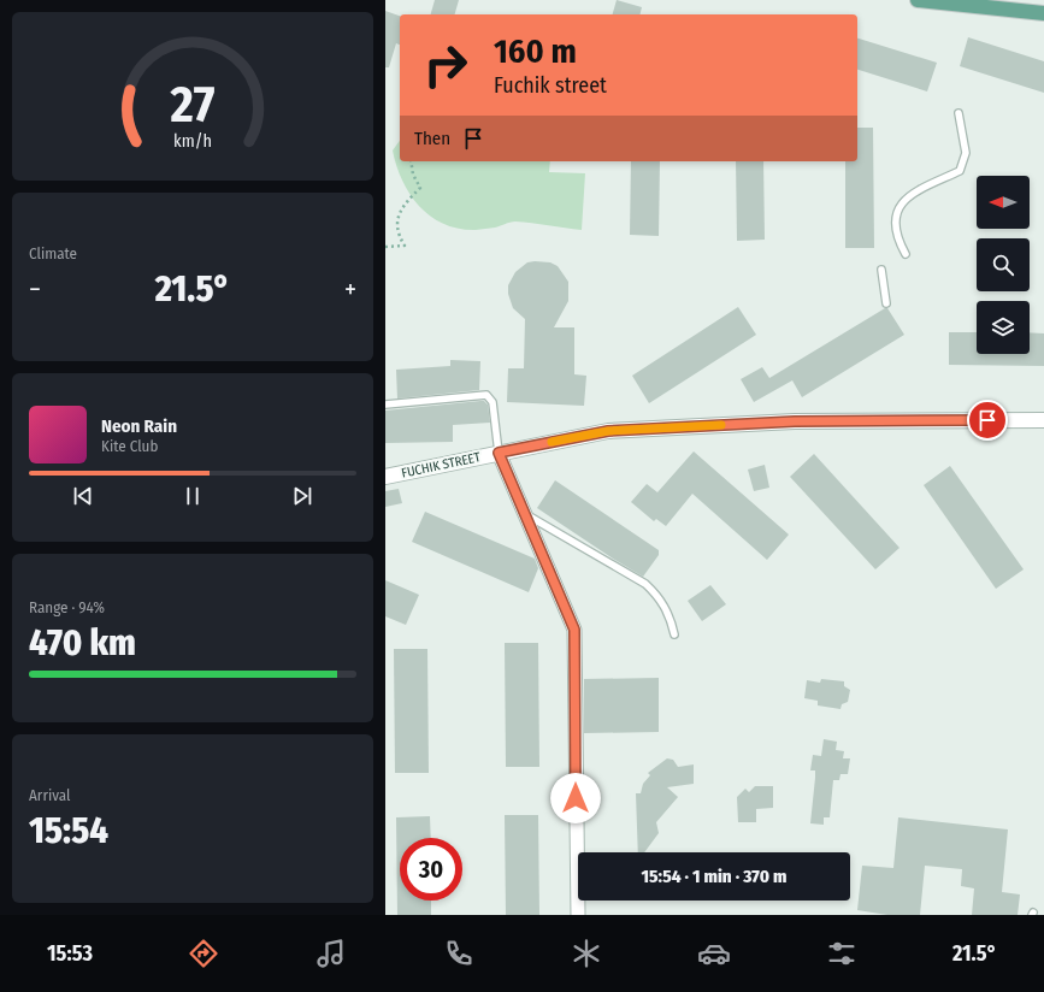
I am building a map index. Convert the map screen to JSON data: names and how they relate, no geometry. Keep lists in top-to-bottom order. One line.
{"streets":{"street":["FUCHIK STREET"]},"north":"left","page":{"turn":["160 m","Fuchik street"],"then":"Then","tile":["Climate",["Range · 94%","470 km"],["Arrival","15:54"]],"heat":["−","21.5°","+"],"song":["Neon Rain","Kite Club"],"limit":"30","trip":"15:54 · 1 min · 370 m","tabs":["15:53","21.5°"],"gauge":["27","km/h"]}}
